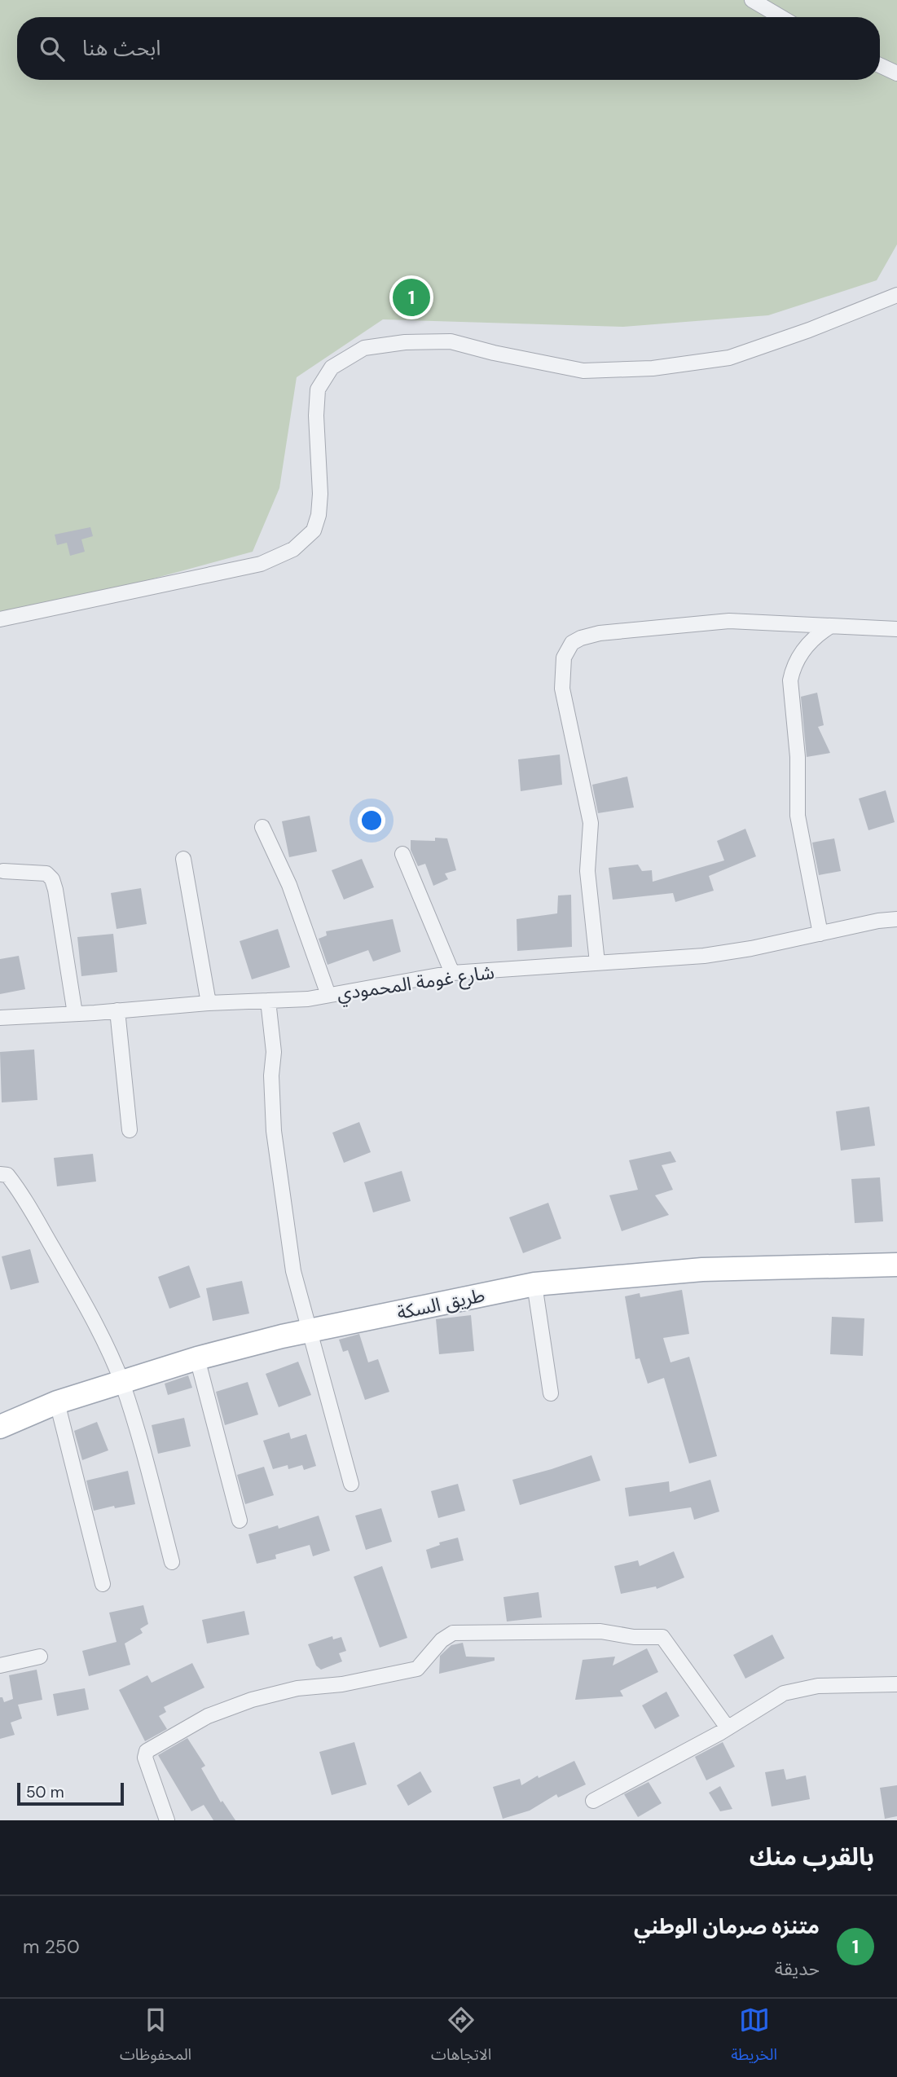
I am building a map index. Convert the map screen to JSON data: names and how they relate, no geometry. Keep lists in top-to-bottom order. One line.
{"streets":{"main road":["طريق السكة"],"street":["شارع غومة المحمودي"]},"scale_bar":"50 m","page":{"search":"ابحث هنا","pins":"1","scale":"50 m","heading":"بالقرب منك","list":[{"mark":"1","name":"متنزه صرمان الوطني","note":"حديقة","value":"250 m"}],"nav":["الخريطة","الاتجاهات","المحفوظات"]}}
